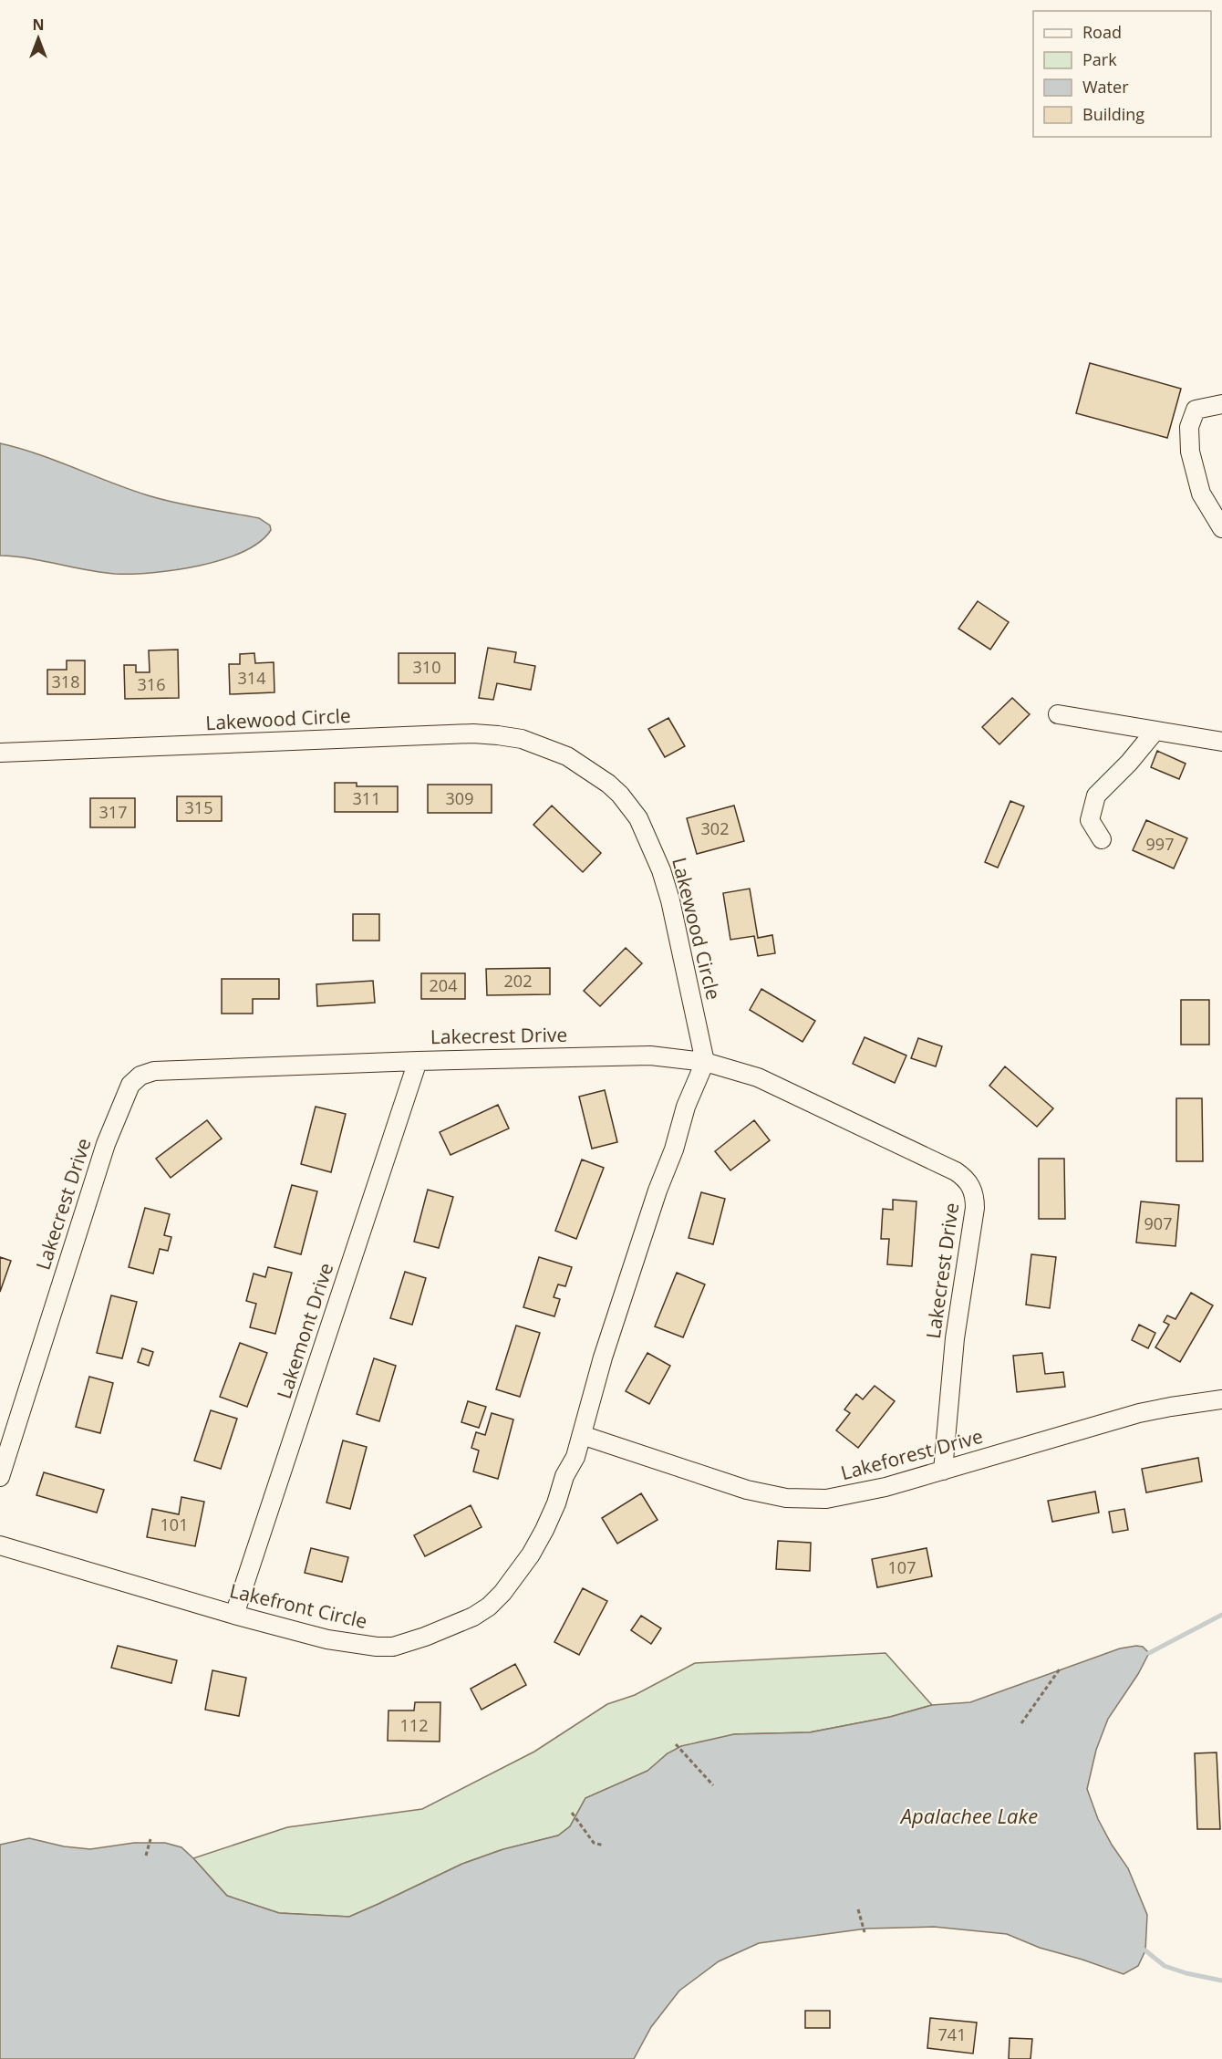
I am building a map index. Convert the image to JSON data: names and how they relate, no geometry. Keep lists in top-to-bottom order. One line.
{"streets":{"street":["Lakewood Circle","Lakecrest Drive","Lakemont Drive","Lakeforest Drive","Lakefront Circle"]},"crossings":[["Lakewood Circle","Lakecrest Drive"],["Lakecrest Drive","Lakemont Drive"],["Lakecrest Drive","Lakeforest Drive"],["Lakemont Drive","Lakefront Circle"],["Lakeforest Drive","Lakefront Circle"]],"water":["Apalachee Lake"],"house_numbers":["310","314","318","316","311","309","315","317","302","997","202","204","907","101","107","112","741"],"legend":["Road","Park","Water","Building"],"north":"top"}
